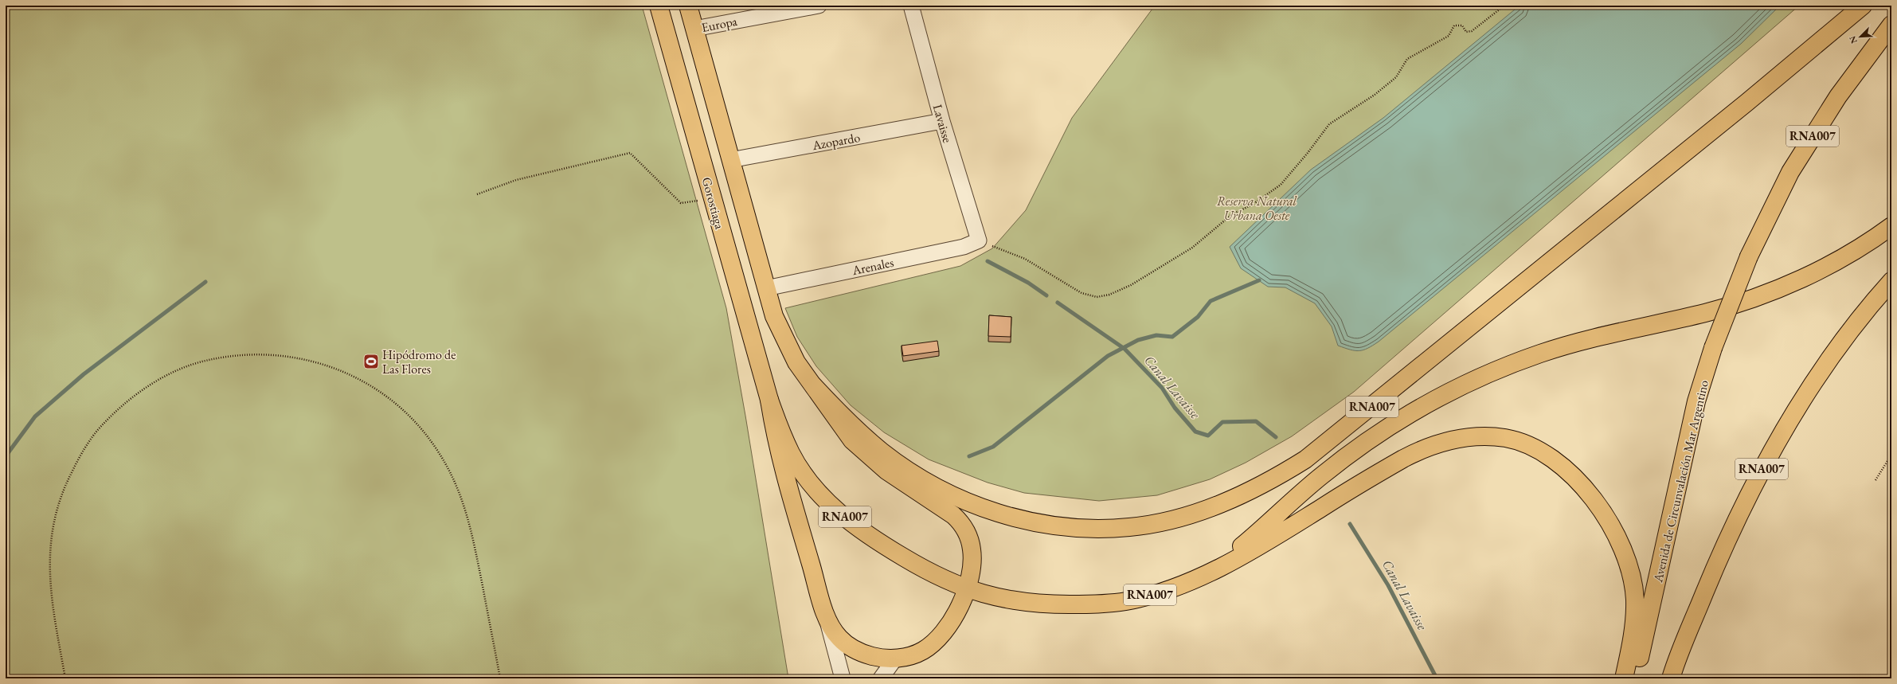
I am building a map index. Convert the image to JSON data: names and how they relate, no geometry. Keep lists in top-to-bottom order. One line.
{"streets":{"main road":["RNA007","Gorostiaga","Avenida de Circunvalación Mar Argentino"],"street":["Europa","Lavaisse","Azopardo","Arenales"]},"crossings":[["Lavaisse","Azopardo"],["Lavaisse","Arenales"],["RNA007","Gorostiaga"]],"water":["Canal Lavaisse"],"parks":["Reserva Natural Urbana Oeste"],"places":{"sports":["Hipódromo de Las Flores"]},"north":"bottom left"}
